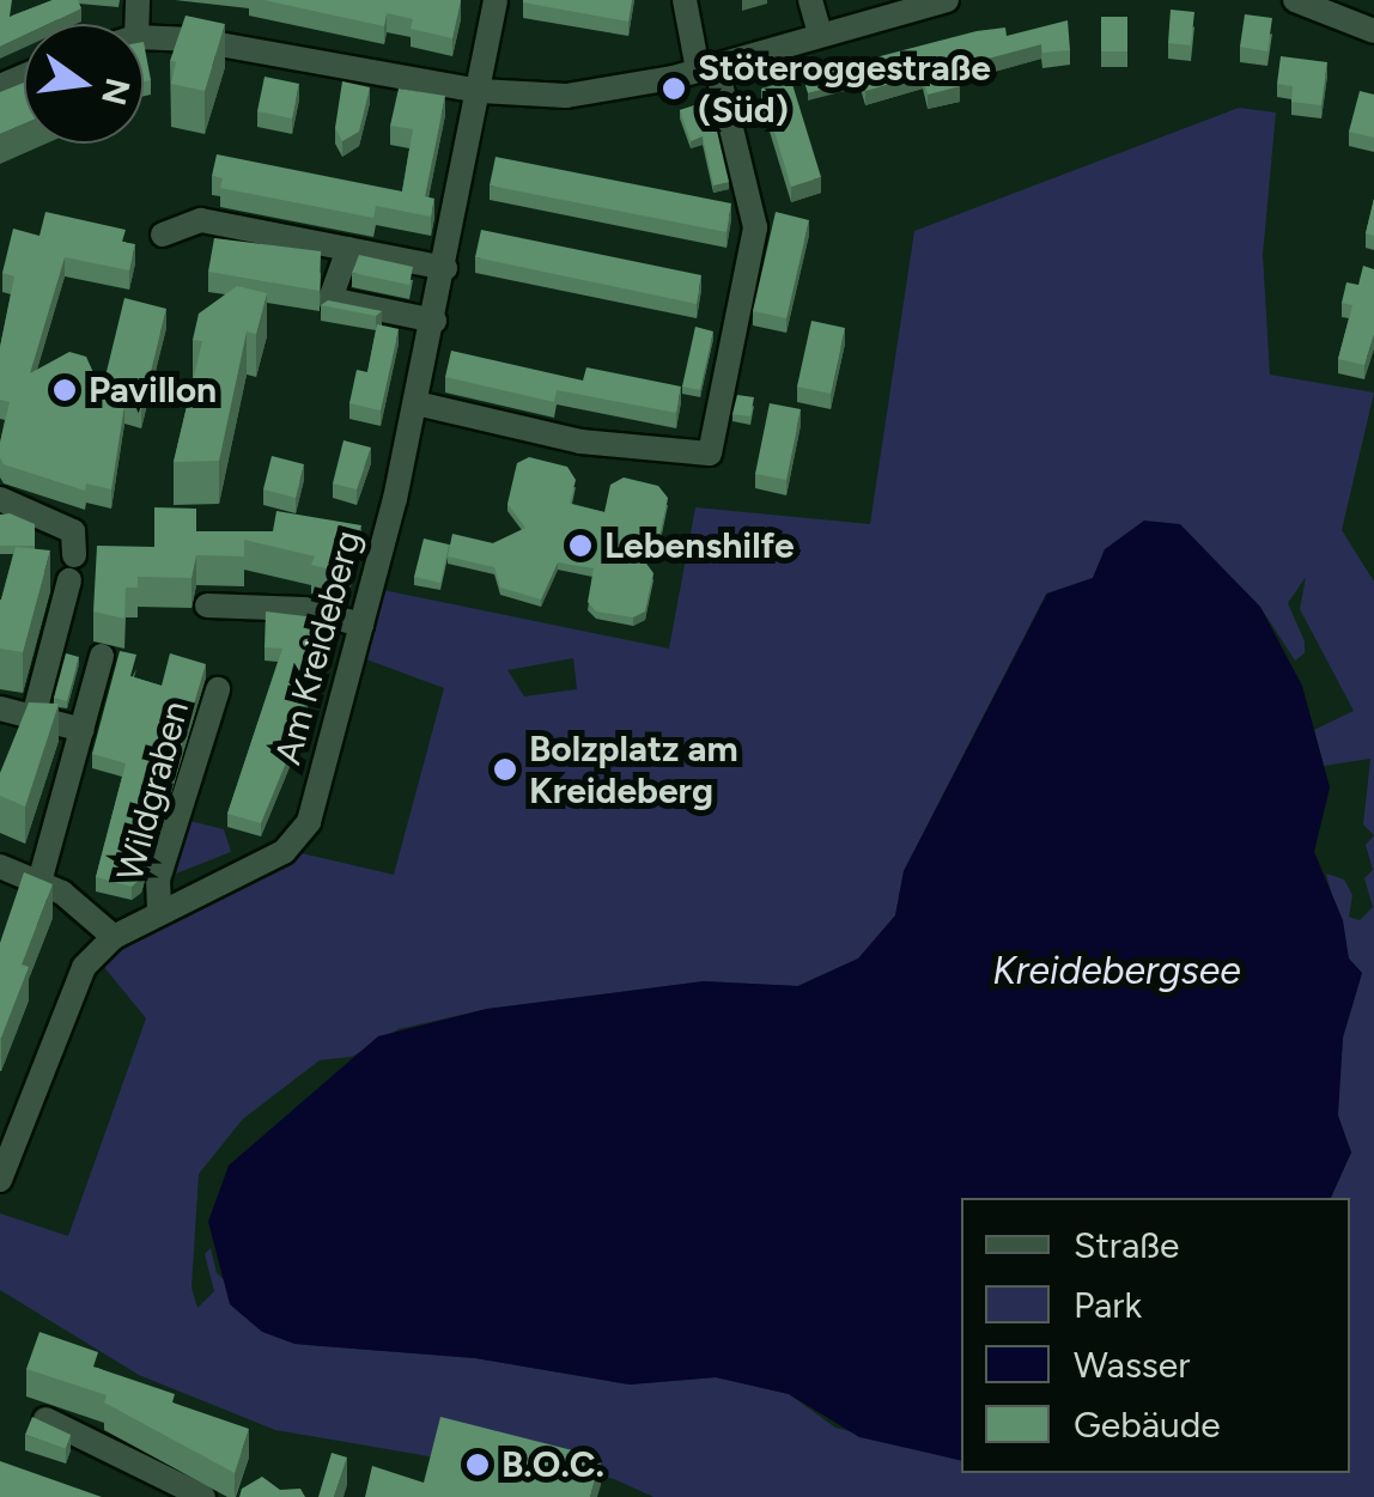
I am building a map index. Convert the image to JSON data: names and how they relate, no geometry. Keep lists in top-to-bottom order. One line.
{"streets":{"street":["Am Kreideberg","Wildgraben"]},"crossings":[["Am Kreideberg","Wildgraben"]],"water":["Kreidebergsee"],"places":["Stöteroggestraße (Süd)","Pavillon","Lebenshilfe","Bolzplatz am Kreideberg","B.O.C."],"legend":["Straße","Park","Wasser","Gebäude"],"north":"right"}
